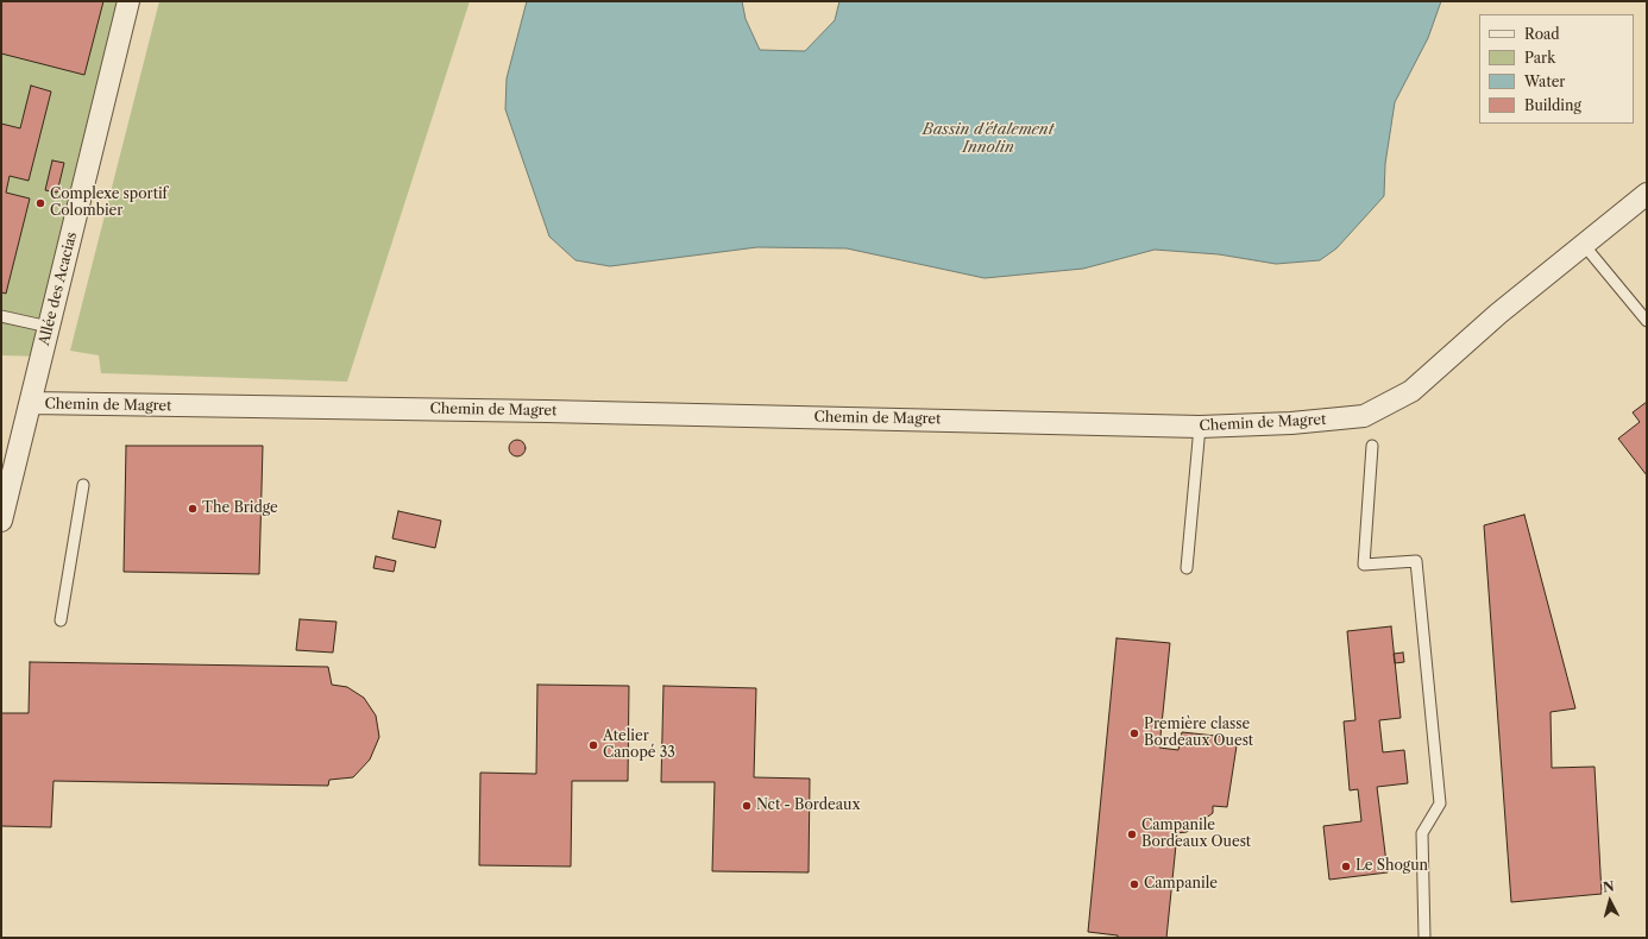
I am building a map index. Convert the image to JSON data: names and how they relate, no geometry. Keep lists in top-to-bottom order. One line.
{"streets":{"street":["Allée des Acacias","Chemin de Magret"]},"crossings":[["Allée des Acacias","Chemin de Magret"]],"water":["Bassin d'étalement Innolin"],"places":["Complexe sportif Colombier","The Bridge","Première classe Bordeaux Ouest","Atelier Canopé 33","Nct - Bordeaux","Campanile Bordeaux Ouest","Le Shogun","Campanile"],"legend":["Road","Park","Water","Building"],"north":"top"}
